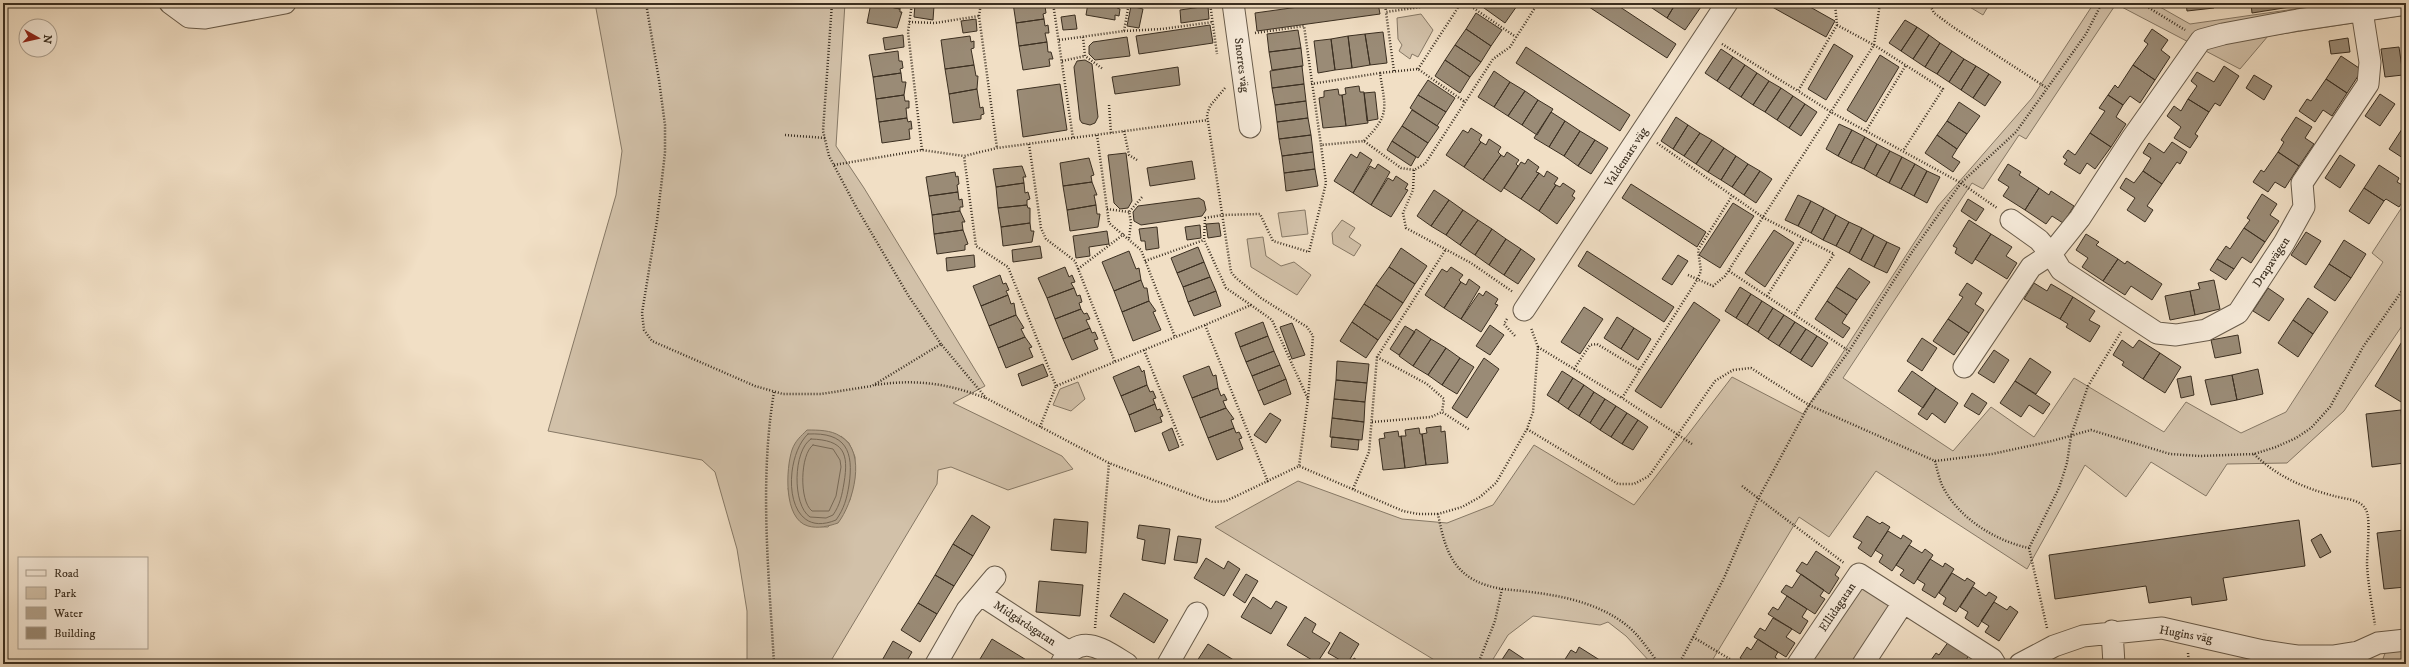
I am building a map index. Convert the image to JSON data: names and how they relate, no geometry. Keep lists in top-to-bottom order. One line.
{"streets":{"street":["Snorres väg","Valdemars väg","Drapavägen","Ellidagatan","Midgårdsgatan","Hugins väg"]},"legend":["Road","Park","Water","Building"],"north":"right"}
